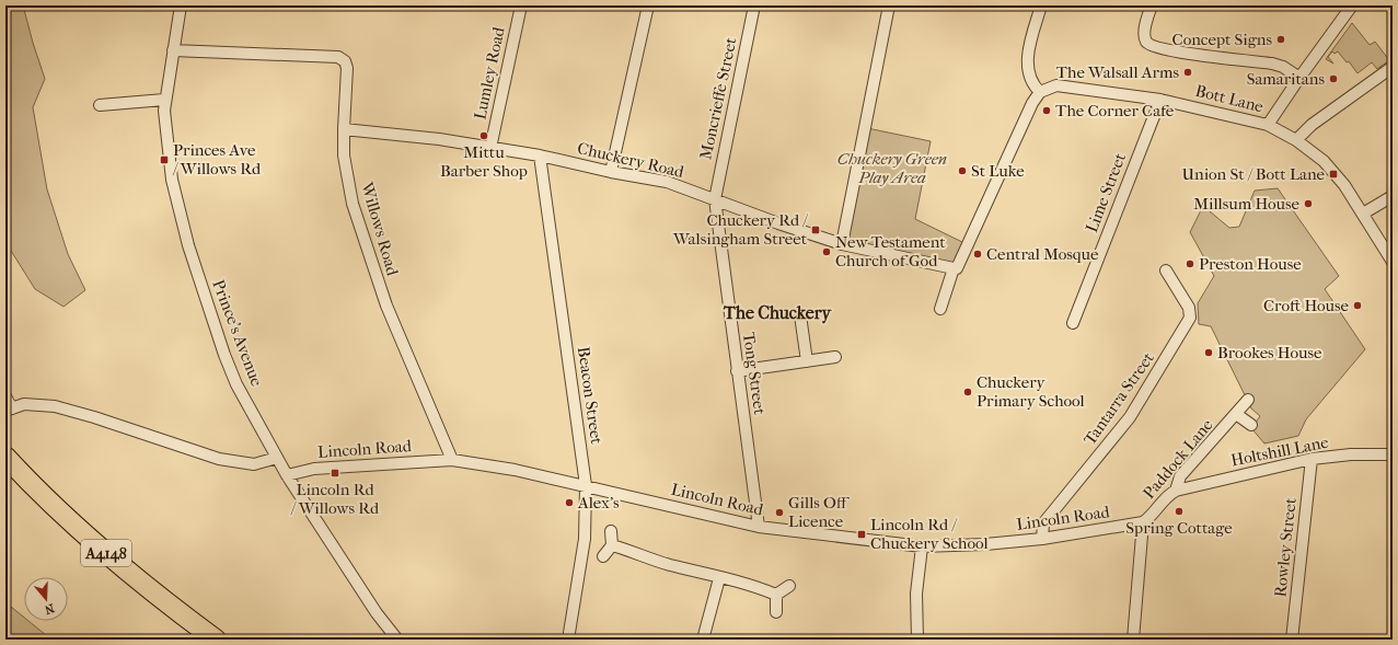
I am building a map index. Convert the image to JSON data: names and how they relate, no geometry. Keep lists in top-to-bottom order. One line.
{"streets":{"highway":["A4148"],"street":["Lumley Road","Moncrieffe Street","Bott Lane","Chuckery Road","Lime Street","Willows Road","Prince's Avenue","Tong Street","Beacon Street","Tantarra Street","Lincoln Road","Holtshill Lane","Paddock Lane","Rowley Street"]},"crossings":[["Lumley Road","Chuckery Road"],["Moncrieffe Street","Chuckery Road"],["Moncrieffe Street","Tong Street"],["Bott Lane","Lime Street"],["Chuckery Road","Willows Road"],["Chuckery Road","Tong Street"],["Chuckery Road","Beacon Street"],["Willows Road","Prince's Avenue"],["Willows Road","Lincoln Road"],["Prince's Avenue","Lincoln Road"],["Tong Street","Lincoln Road"],["Beacon Street","Lincoln Road"],["Tantarra Street","Lincoln Road"],["Lincoln Road","Paddock Lane"],["Holtshill Lane","Paddock Lane"],["Holtshill Lane","Rowley Street"]],"districts":["The Chuckery"],"parks":["Chuckery Green Play Area"],"places":{"other":["Concept Signs","The Walsall Arms","Samaritans","The Corner Cafe","Mittu Barber Shop","St Luke","Millsum House","New Testament Church of God","Central Mosque","Preston House","Croft House","Brookes House","Chuckery Primary School","Alex's","Spring Cottage","Gills Off Licence"],"transit":["Princes Ave / Willows Rd","Union St / Bott Lane","Chuckery Rd / Walsingham Street","Lincoln Rd / Willows Rd","Lincoln Rd / Chuckery School"]},"north":"bottom"}
